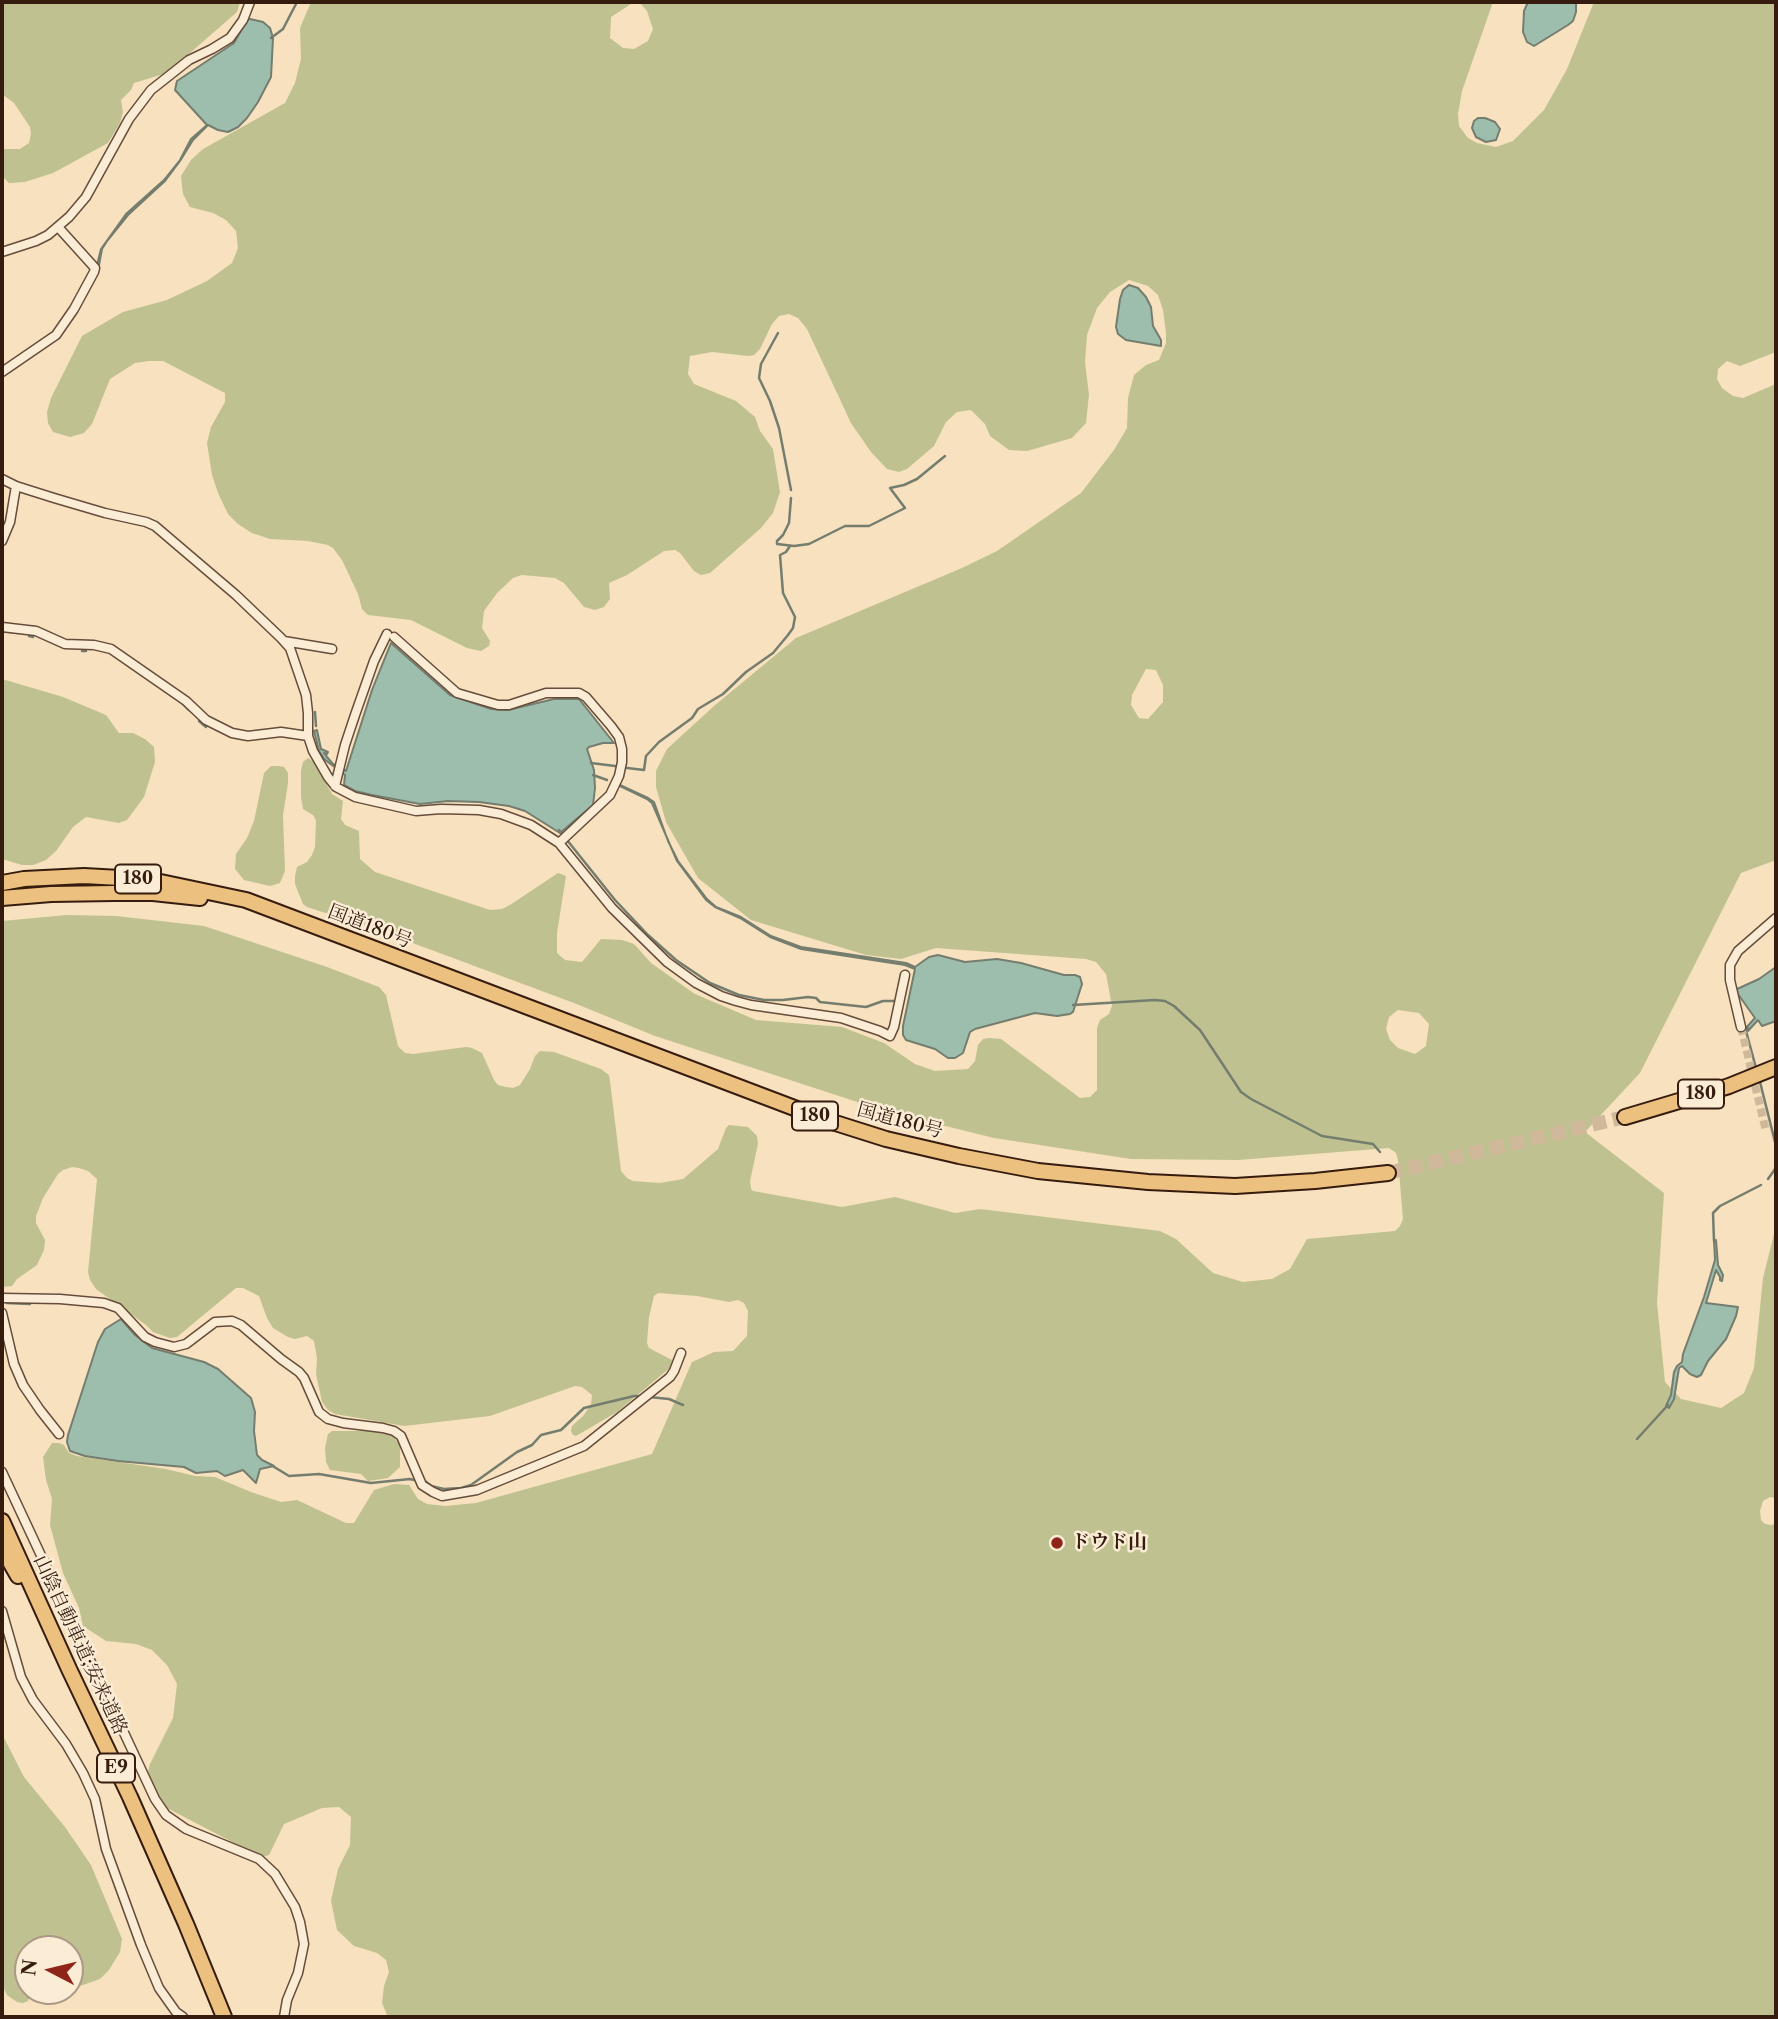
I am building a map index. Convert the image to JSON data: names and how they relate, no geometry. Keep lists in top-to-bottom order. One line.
{"streets":{"highway":["180","国道180号","山陰自動車道;安来道路","E9"]},"places":["ドウド山"],"north":"left"}
